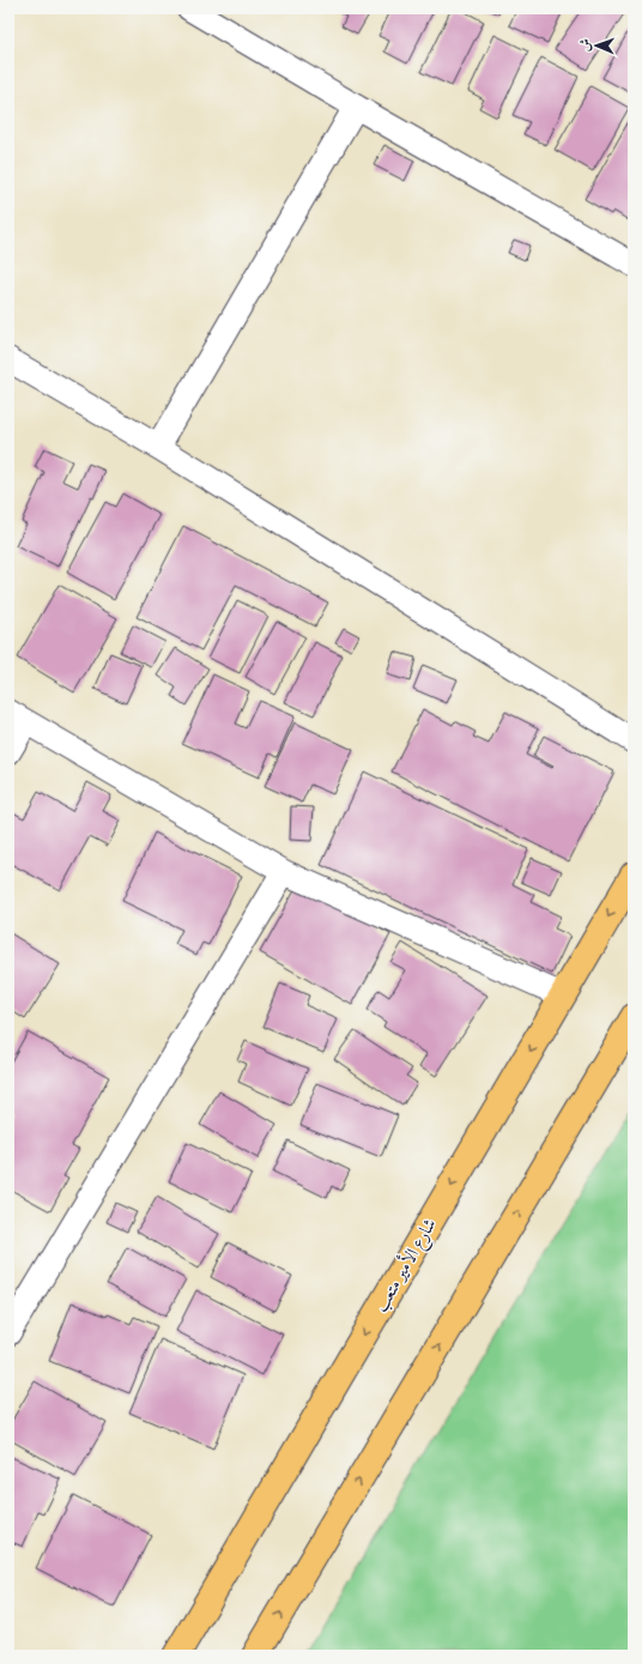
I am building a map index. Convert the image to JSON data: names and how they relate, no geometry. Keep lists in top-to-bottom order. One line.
{"streets":{"main road":["شارع الأمير متعب"]},"north":"left"}
